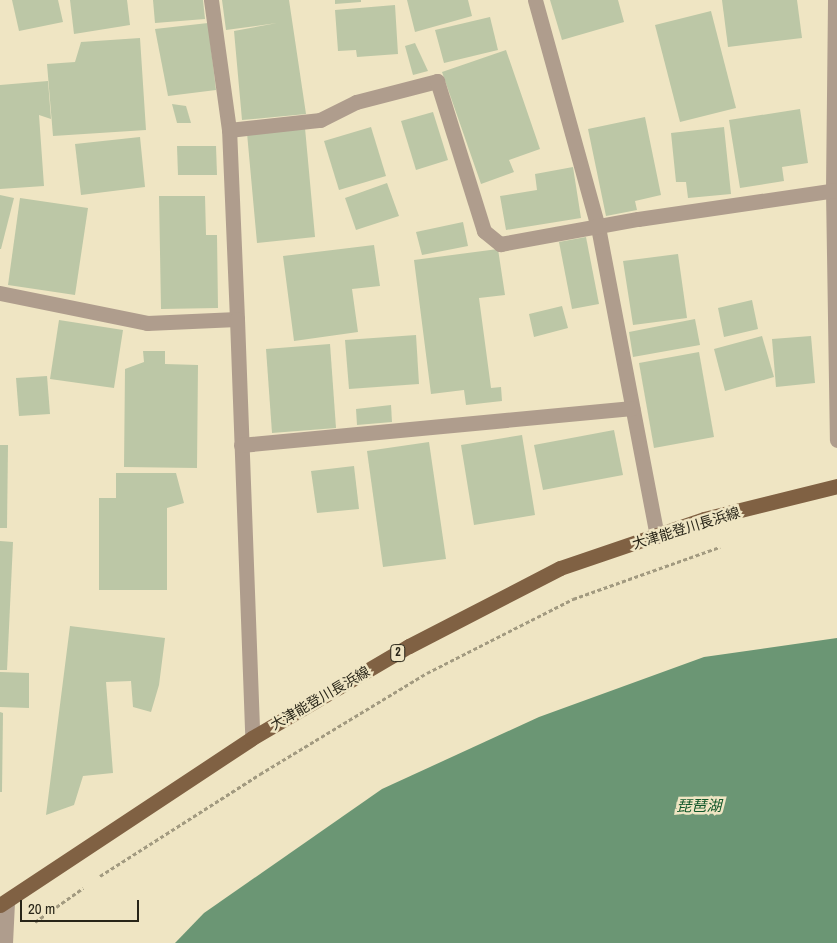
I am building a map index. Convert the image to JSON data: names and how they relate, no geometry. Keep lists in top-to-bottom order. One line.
{"streets":{"main road":["大津能登川長浜線","2"]},"water":["琵琶湖"],"scale_bar":"20 m"}
